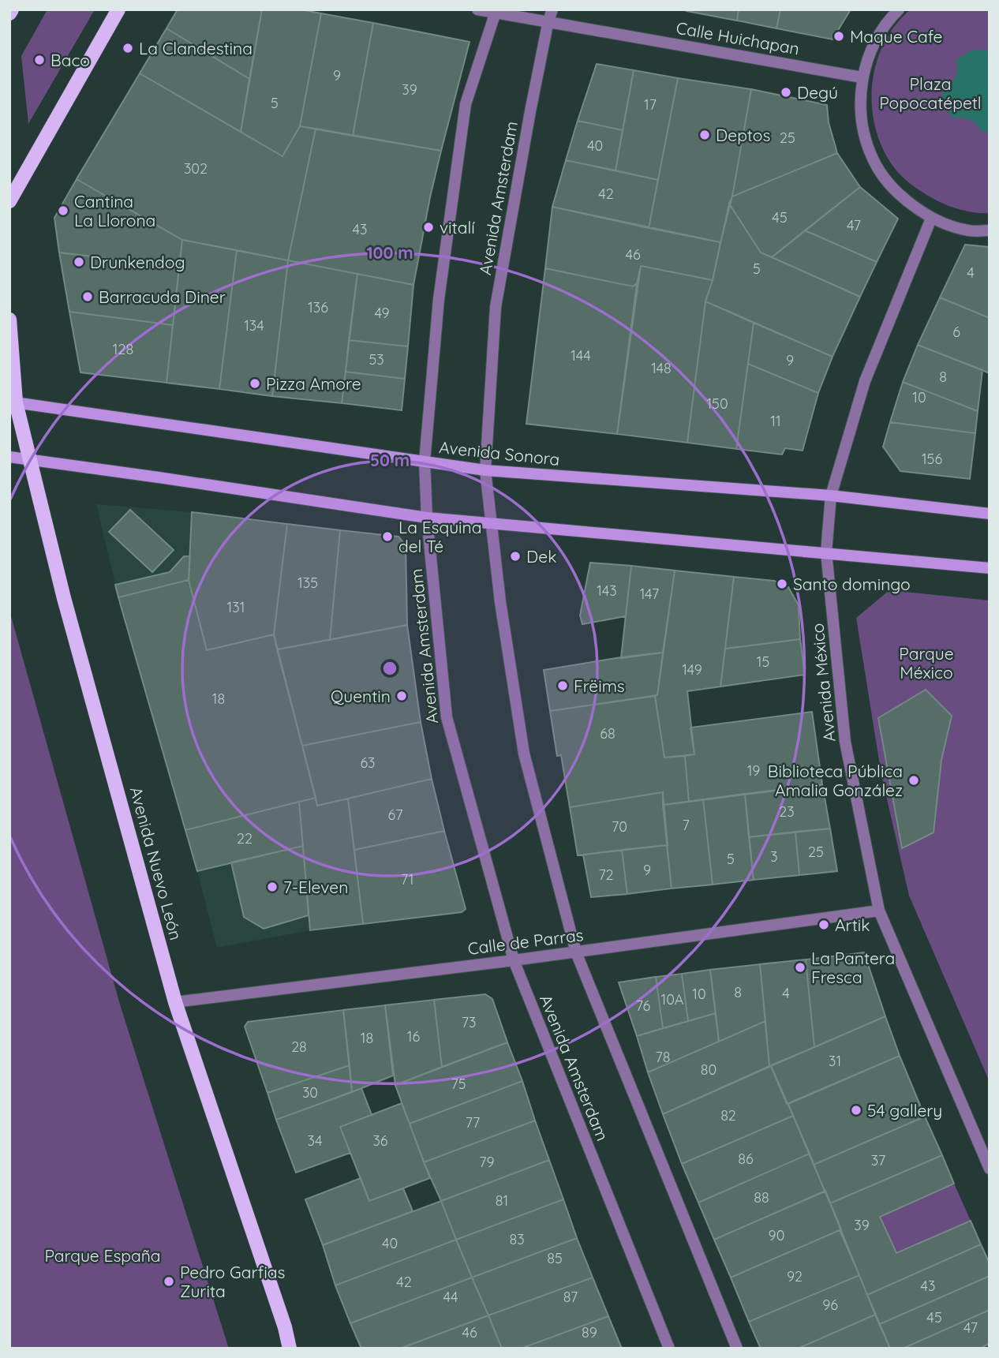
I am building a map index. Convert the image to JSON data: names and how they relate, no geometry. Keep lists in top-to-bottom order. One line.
{"streets":{"main road":["Avenida Sonora","Avenida Nuevo León"],"street":["Calle Huichapan","Avenida Amsterdam","Avenida México","Calle de Parras"]},"crossings":[["Calle Huichapan","Avenida Amsterdam"],["Avenida Amsterdam","Avenida Sonora"],["Avenida Amsterdam","Calle de Parras"],["Avenida Sonora","Avenida México"],["Avenida Sonora","Avenida Nuevo León"],["Avenida México","Calle de Parras"],["Avenida Nuevo León","Calle de Parras"]],"parks":["Plaza Popocatépetl","Parque México","Parque España"],"places":["Maque Cafe","La Clandestina","Baco","Degú","Deptos","Cantina La Llorona","vitalí","Drunkendog","Barracuda Diner","Pizza Amore","La Esquina del Té","Dek","Santo domingo","Frëims","Quentin","Biblioteca Pública Amalia González","7-Eleven","Artik","La Pantera Fresca","54 gallery","Pedro Garfias Zurita"],"house_numbers":["9","39","5","17","25","40","302","42","45","47","43","46","5","4","136","49","134","6","128","144","53","9","148","8","10","150","11","156","135","143","147","131","15","149","18","68","63","19","23","67","7","70","22","25","3","5","9","72","71","8","4","10","10A","76","73","16","18","28","78","31","80","75","30","82","77","34","36","86","37","79","88","81","39","90","83","40","85","92","42","43","44","87","96","45","47","46","89"],"rings":["100 m","50 m"]}
